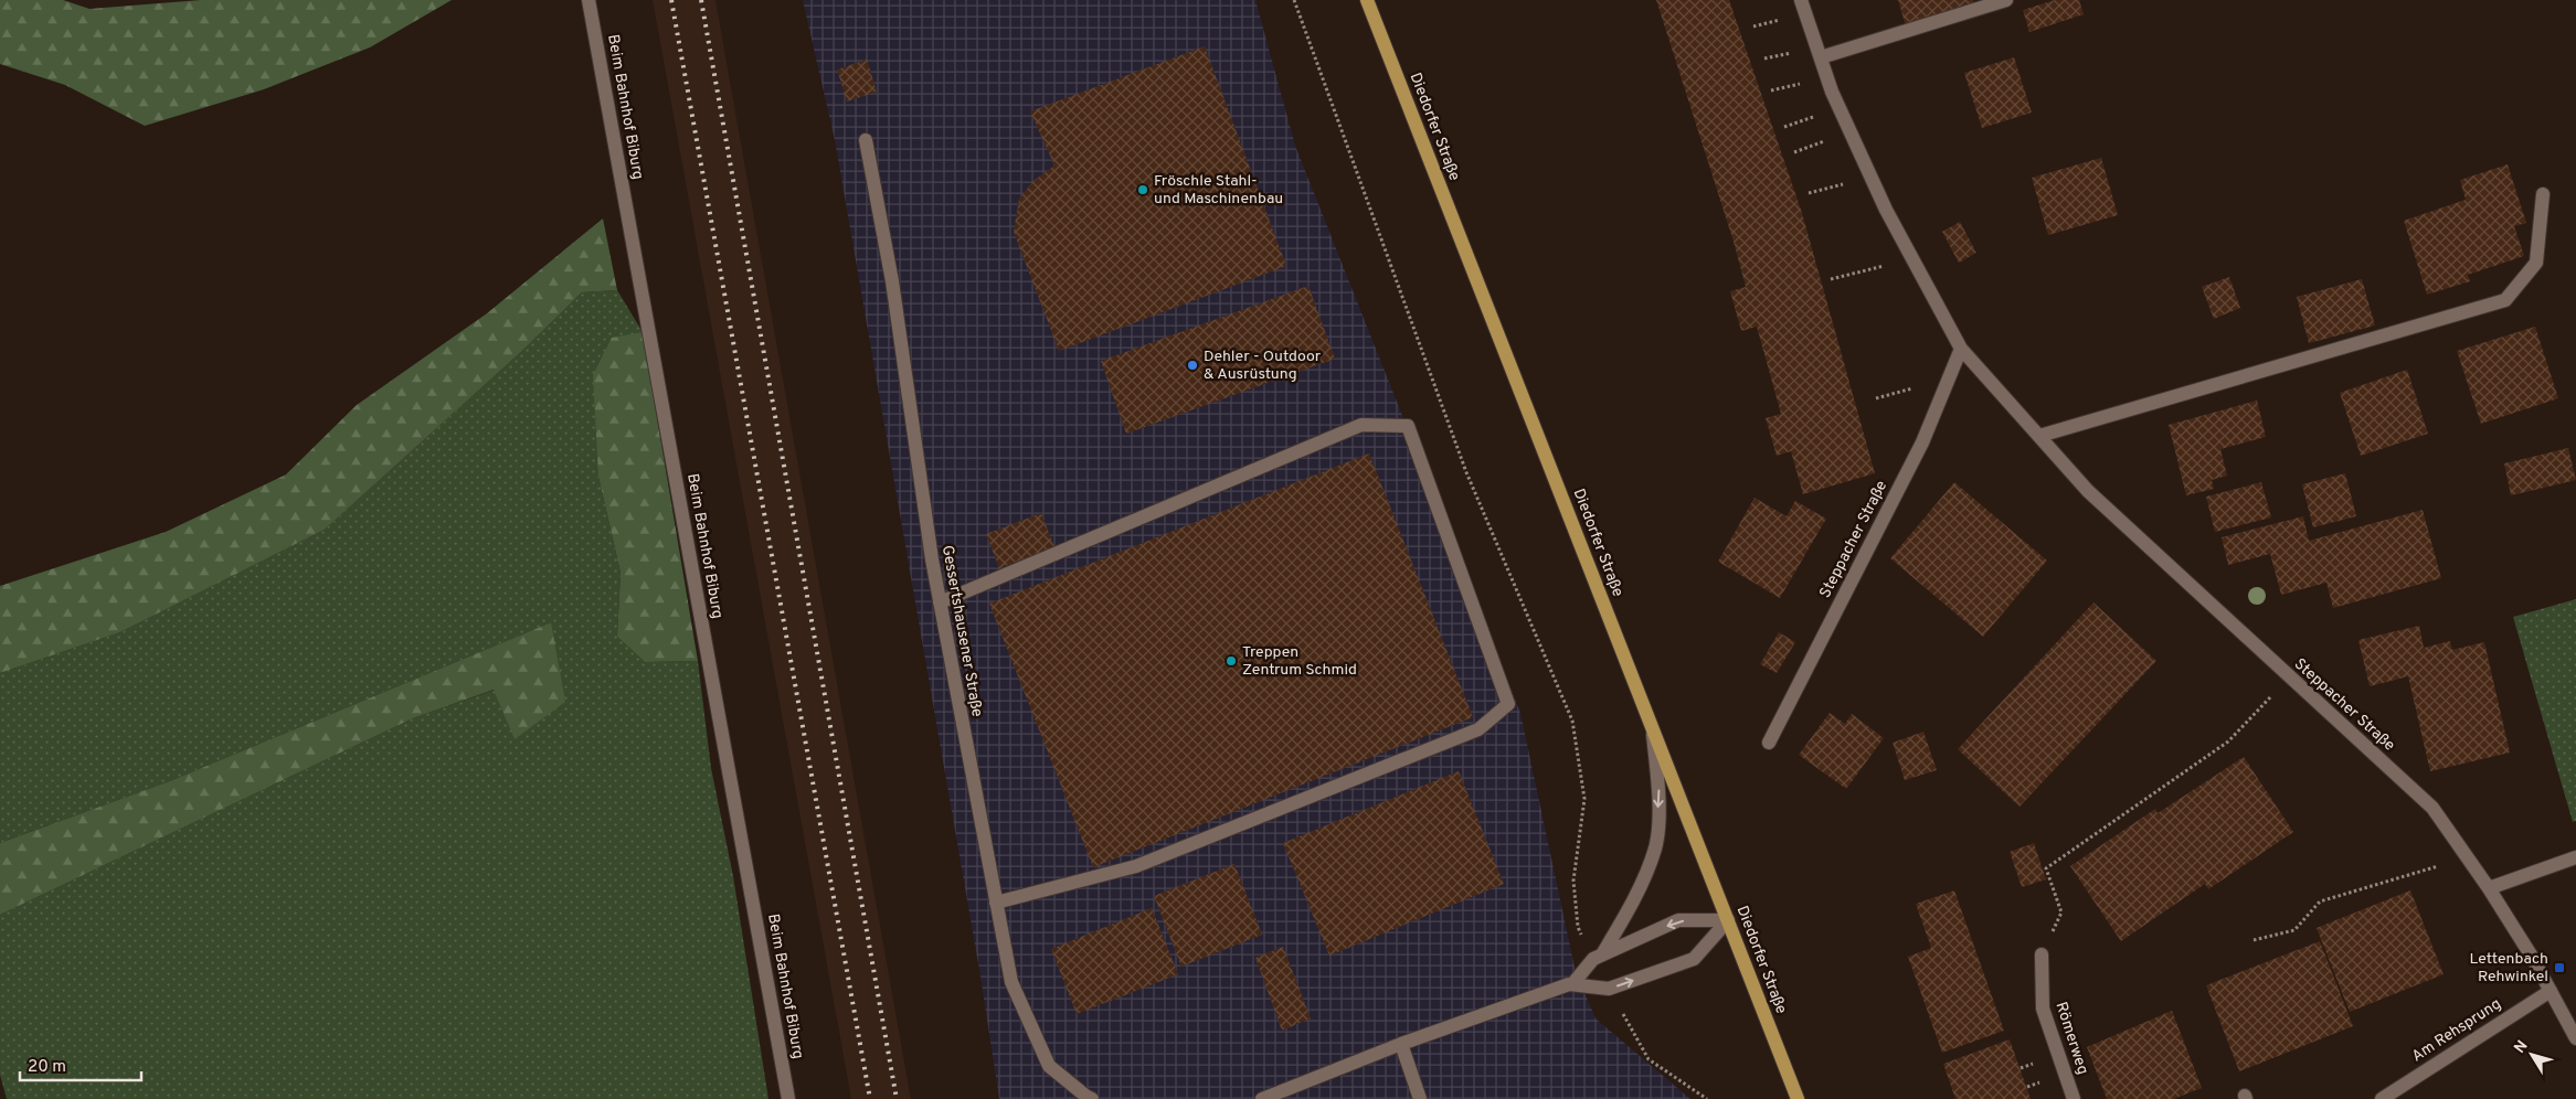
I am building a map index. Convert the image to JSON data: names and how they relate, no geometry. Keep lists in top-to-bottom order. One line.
{"streets":{"main road":["Diedorfer Straße"],"street":["Beim Bahnhof Biburg","Steppacher Straße","Gessertshausener Straße","Am Rehsprung","Römerweg"]},"crossings":[["Steppacher Straße","Am Rehsprung"]],"places":{"other":["Fröschle Stahl- und Maschinenbau","Dehler - Outdoor & Ausrüstung","Treppen Zentrum Schmid"],"transit":["Lettenbach Rehwinkel"]},"scale_bar":"20 m","north":"top left"}
